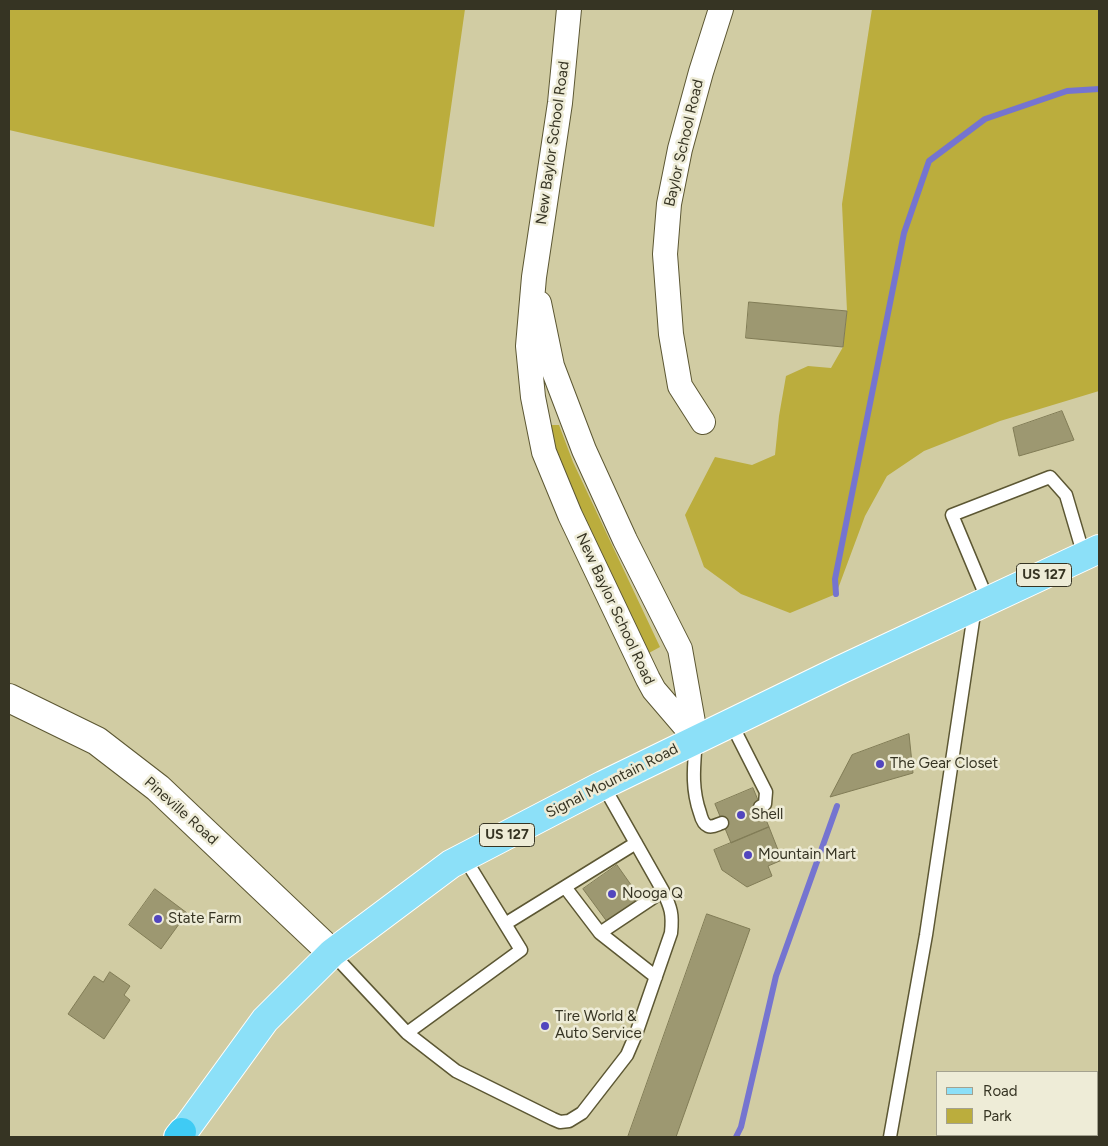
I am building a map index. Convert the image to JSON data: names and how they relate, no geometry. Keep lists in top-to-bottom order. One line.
{"streets":{"main road":["US 127","Signal Mountain Road","Pineville Road"],"street":["New Baylor School Road","Baylor School Road"]},"crossings":[["New Baylor School Road","Signal Mountain Road"],["Signal Mountain Road","Pineville Road"]],"places":["The Gear Closet","Shell","Mountain Mart","Nooga Q","State Farm","Tire World & Auto Service"],"legend":["Road","Park"]}
